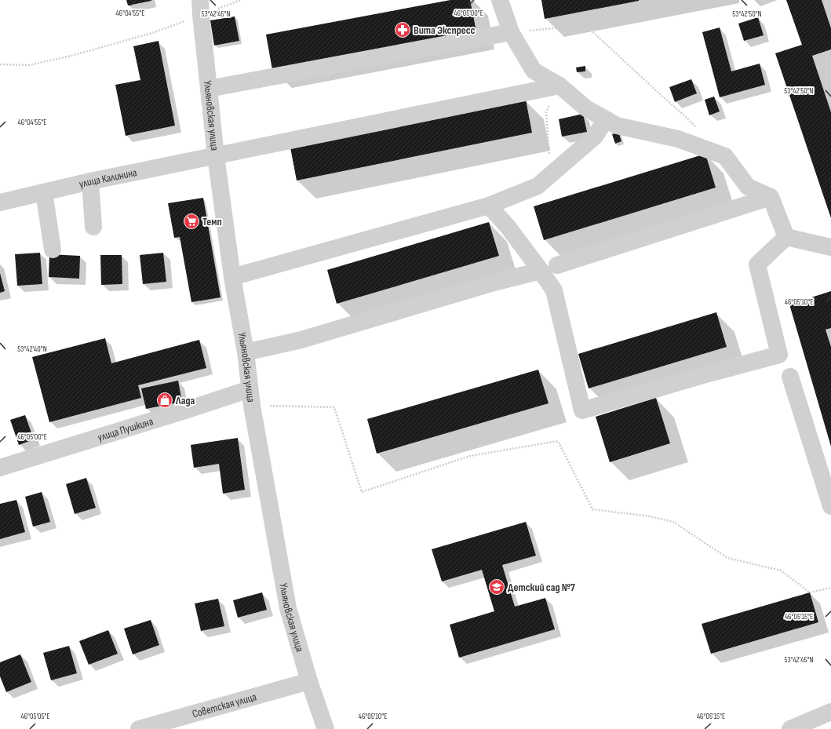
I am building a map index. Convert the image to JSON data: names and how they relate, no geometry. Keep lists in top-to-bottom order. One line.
{"streets":{"street":["Ульяновская улица","улица Калинина","улица Пушкина","Советская улица"]},"crossings":[["Ульяновская улица","улица Калинина"],["Ульяновская улица","улица Пушкина"],["Ульяновская улица","Советская улица"]],"places":{"pharmacy":["Вита Экспресс"],"supermarket":["Темп"],"shop":["Лада"],"school or university":["Детский сад №7"]},"coordinates":["46°04'55\"E","46°05'00\"E","53°42'45\"N","53°42'50\"N","46°05'10\"E","53°42'40\"N","46°05'15\"E","46°05'05\"E"]}
